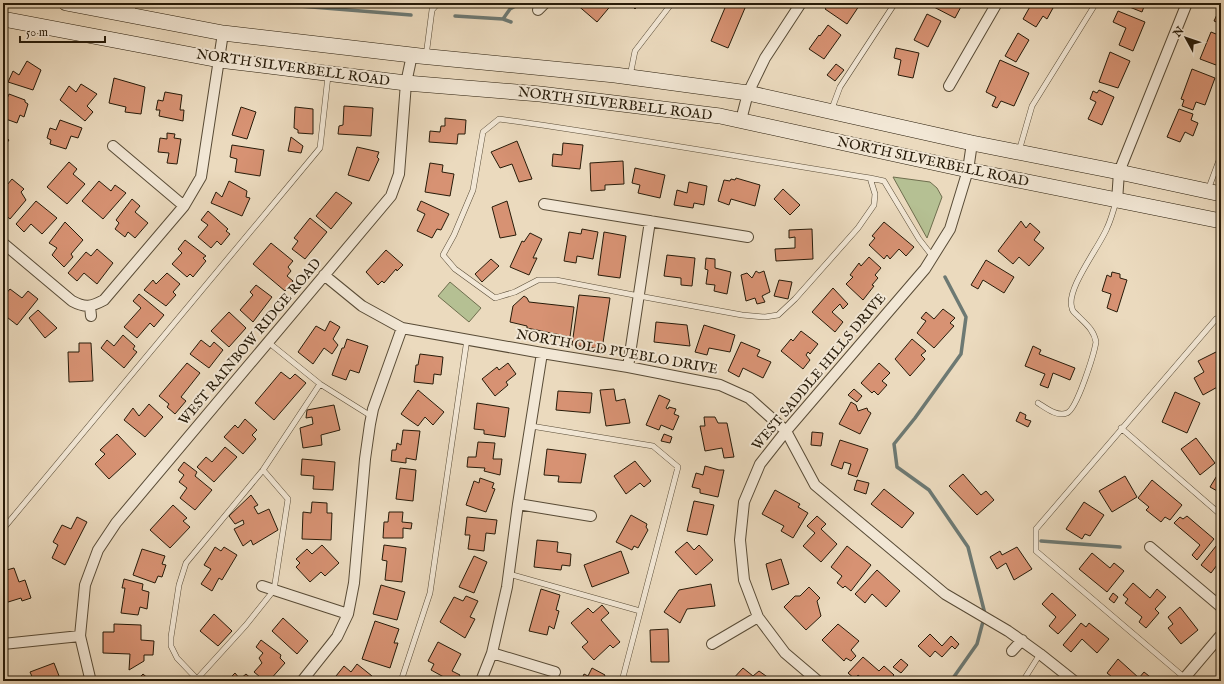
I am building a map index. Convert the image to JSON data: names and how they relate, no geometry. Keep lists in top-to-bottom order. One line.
{"streets":{"main road":["NORTH SILVERBELL ROAD"],"street":["WEST RAINBOW RIDGE ROAD","NORTH OLD PUEBLO DRIVE","WEST SADDLE HILLS DRIVE"]},"crossings":[["NORTH SILVERBELL ROAD","WEST RAINBOW RIDGE ROAD"],["NORTH SILVERBELL ROAD","WEST SADDLE HILLS DRIVE"],["WEST RAINBOW RIDGE ROAD","NORTH OLD PUEBLO DRIVE"],["NORTH OLD PUEBLO DRIVE","WEST SADDLE HILLS DRIVE"]],"scale_bar":"50 m","north":"top left"}
